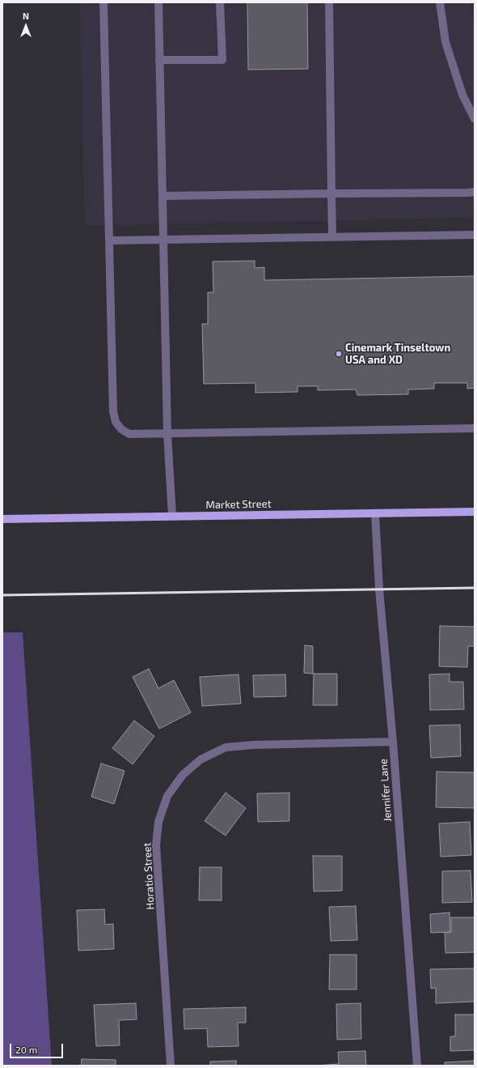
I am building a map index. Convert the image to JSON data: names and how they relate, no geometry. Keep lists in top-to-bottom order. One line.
{"streets":{"main road":["Market Street"],"street":["Jennifer Lane","Horatio Street"]},"crossings":[["Market Street","Jennifer Lane"],["Jennifer Lane","Horatio Street"]],"places":["Cinemark Tinseltown USA and XD"],"scale_bar":"20 m","north":"top"}
